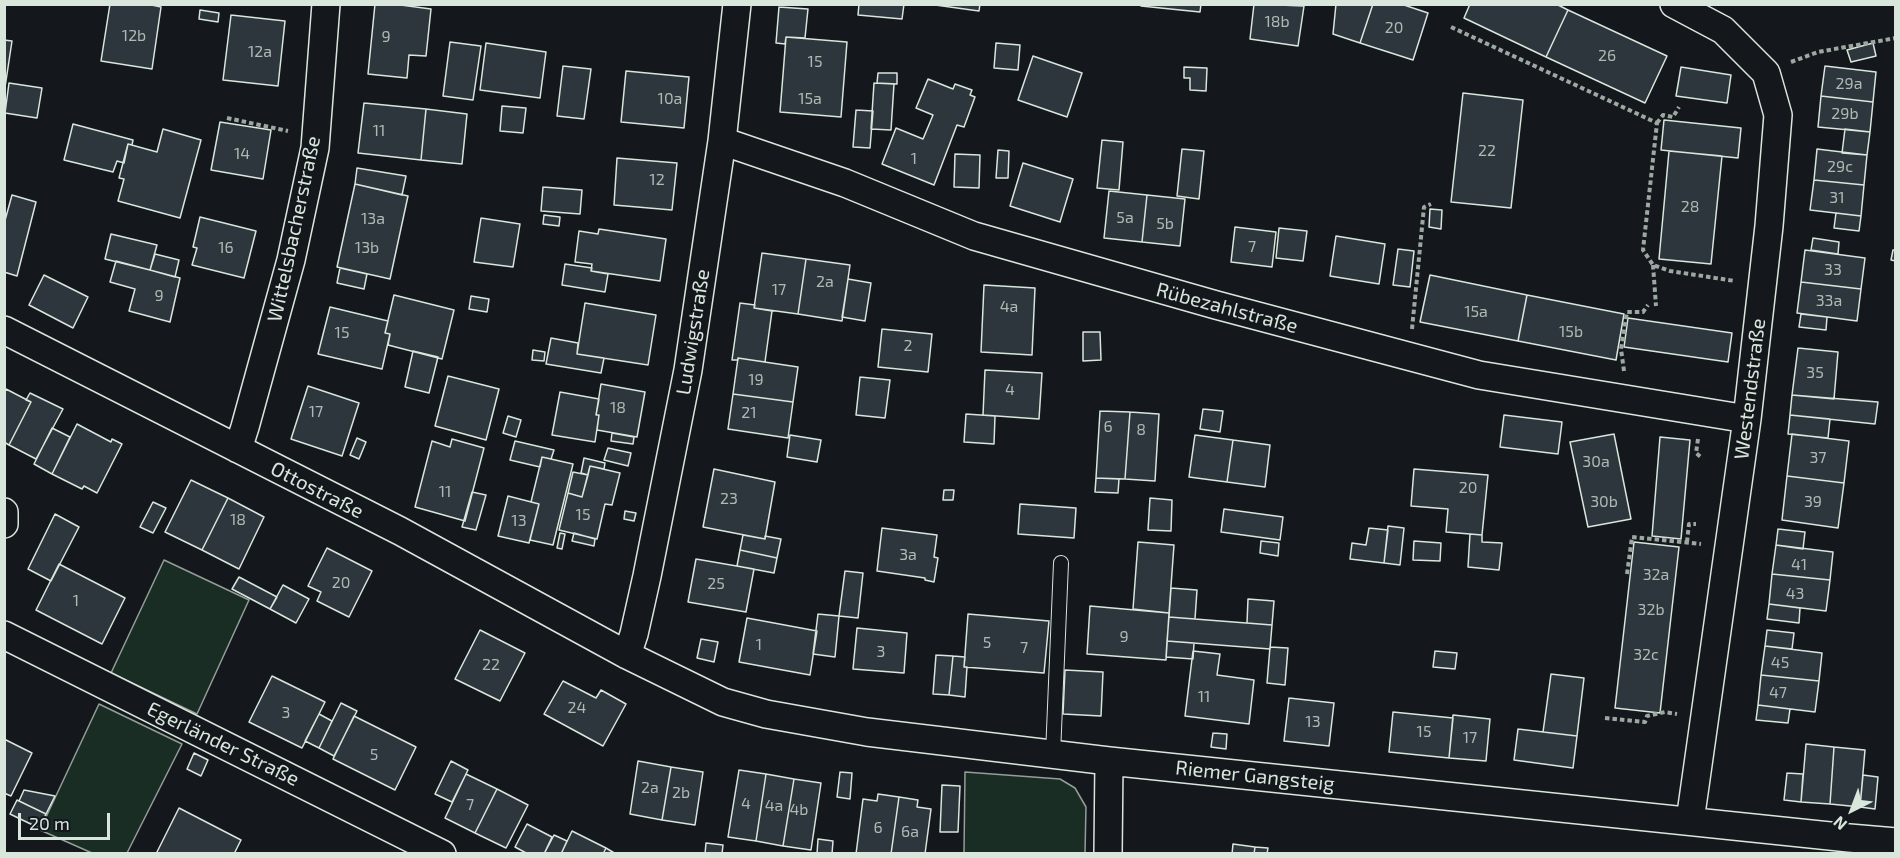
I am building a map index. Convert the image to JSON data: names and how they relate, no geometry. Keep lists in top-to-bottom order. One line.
{"streets":{"street":["Wittelsbacherstraße","Rübezahlstraße","Ludwigstraße","Westendstraße","Ottostraße","Egerländer Straße","Riemer Gangsteig"]},"crossings":[["Wittelsbacherstraße","Ottostraße"],["Rübezahlstraße","Ludwigstraße"],["Rübezahlstraße","Westendstraße"],["Ludwigstraße","Ottostraße"],["Ludwigstraße","Riemer Gangsteig"],["Westendstraße","Riemer Gangsteig"],["Ottostraße","Riemer Gangsteig"]],"house_numbers":["18b","20","12b","9","12a","26","15","29a","10a","15a","29b","11","22","14","1","29c","12","31","28","5a","13a","5b","7","16","13b","33","2a","17","9","33a","4a","15a","15b","15","2","35","19","4","18","17","21","6","8","37","30a","20","11","23","30b","39","15","18","13","3a","41","32a","20","25","43","1","32b","9","5","1","7","3","32c","45","22","47","11","24","3","13","15","17","5","2a","2b","4","7","4a","4b","6","6a"],"scale_bar":"20 m","north":"bottom left"}
